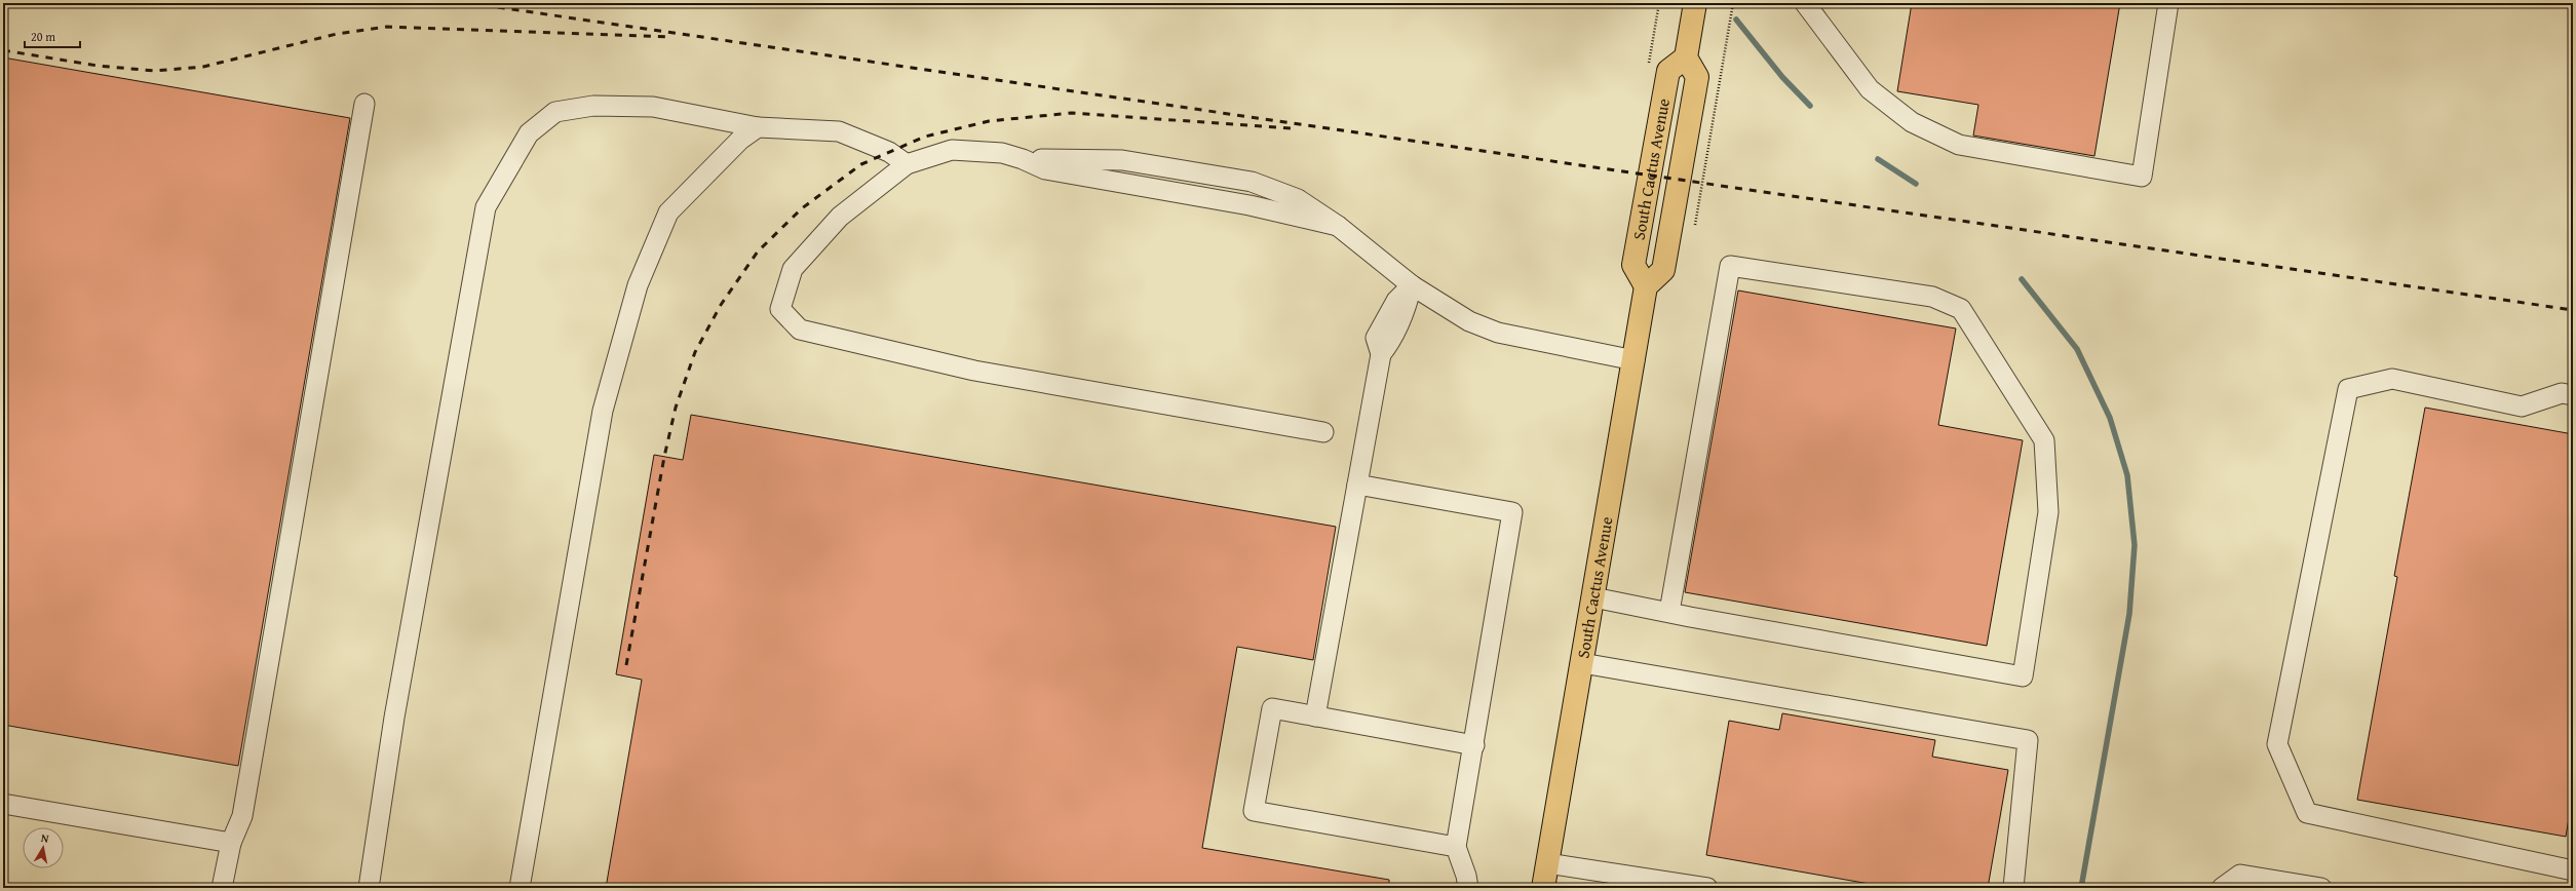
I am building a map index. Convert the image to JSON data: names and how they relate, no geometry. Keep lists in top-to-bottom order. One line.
{"streets":{"main road":["South Cactus Avenue"]},"scale_bar":"20 m","north":"top"}
